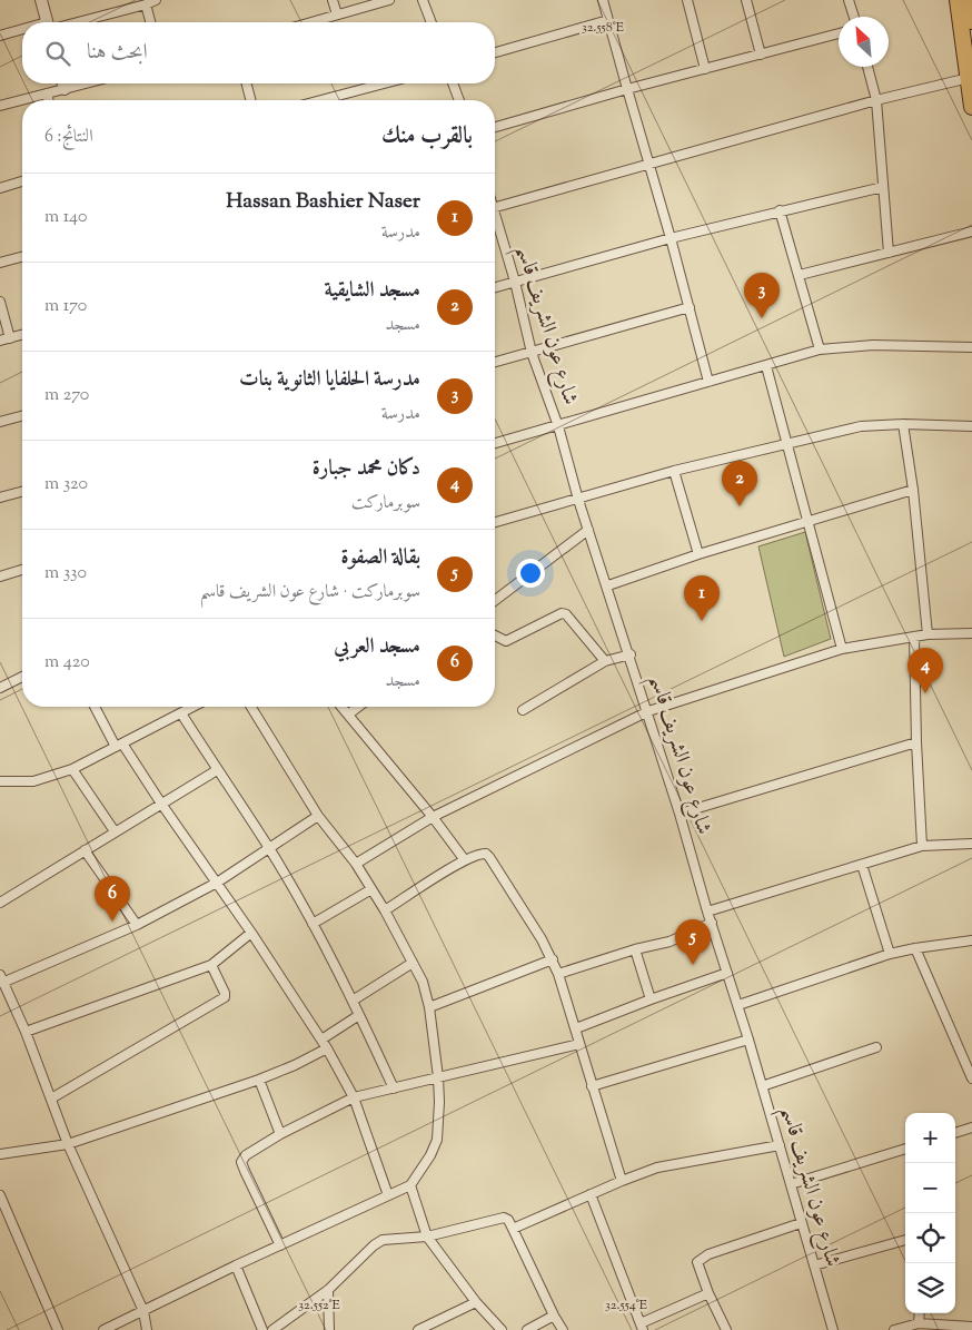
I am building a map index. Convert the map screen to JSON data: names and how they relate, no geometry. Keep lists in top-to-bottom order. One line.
{"streets":{"street":["شارع عون الشريف قاسم"]},"north":"top left","page":{"search":"ابحث هنا","heading":["بالقرب منك","النتائج: 6"],"list":[{"mark":"1","name":"Hassan Bashier Naser","note":"مدرسة","value":"140 m"},{"mark":"2","name":"مسجد الشايقية","note":"مسجد","value":"170 m"},{"mark":"3","name":"مدرسة الحلفايا الثانوية بنات","note":"مدرسة","value":"270 m"},{"mark":"4","name":"دكان محمد جبارة","note":"سوبرماركت","value":"320 m"},{"mark":"5","name":"بقالة الصفوة","note":"سوبرماركت · شارع عون الشريف قاسم","value":"330 m"},{"mark":"6","name":"مسجد العربي","note":"مسجد","value":"420 m"}],"pins":["3","2","1","4","6","5"],"map_buttons":["+","−"]},"coordinates":["32.558°E","32.552°E","32.554°E"]}
